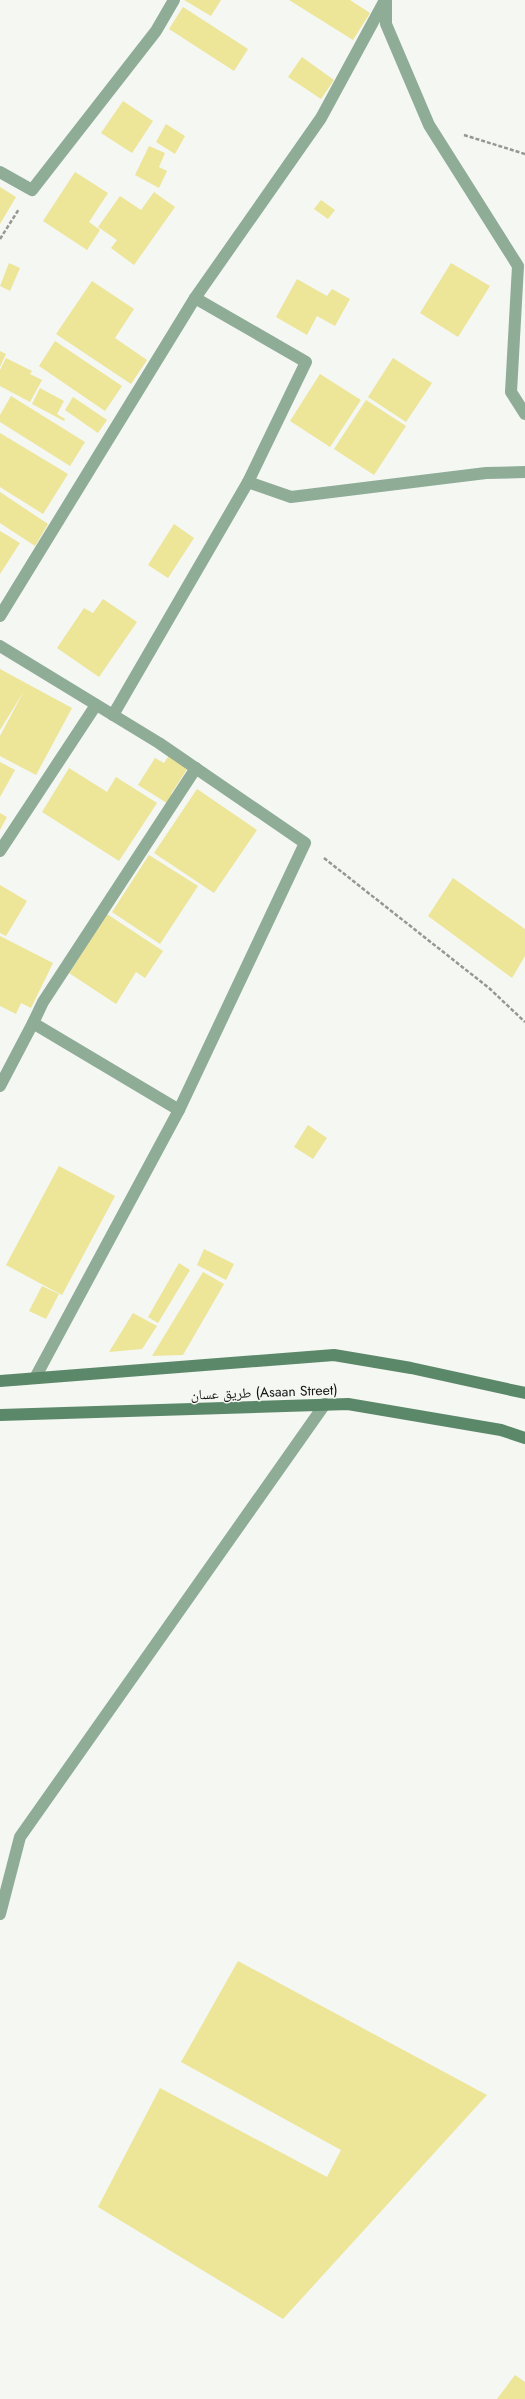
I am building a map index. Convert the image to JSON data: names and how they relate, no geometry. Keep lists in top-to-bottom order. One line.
{"streets":{"street":["طريق عسان (Asaan Street)"]}}
